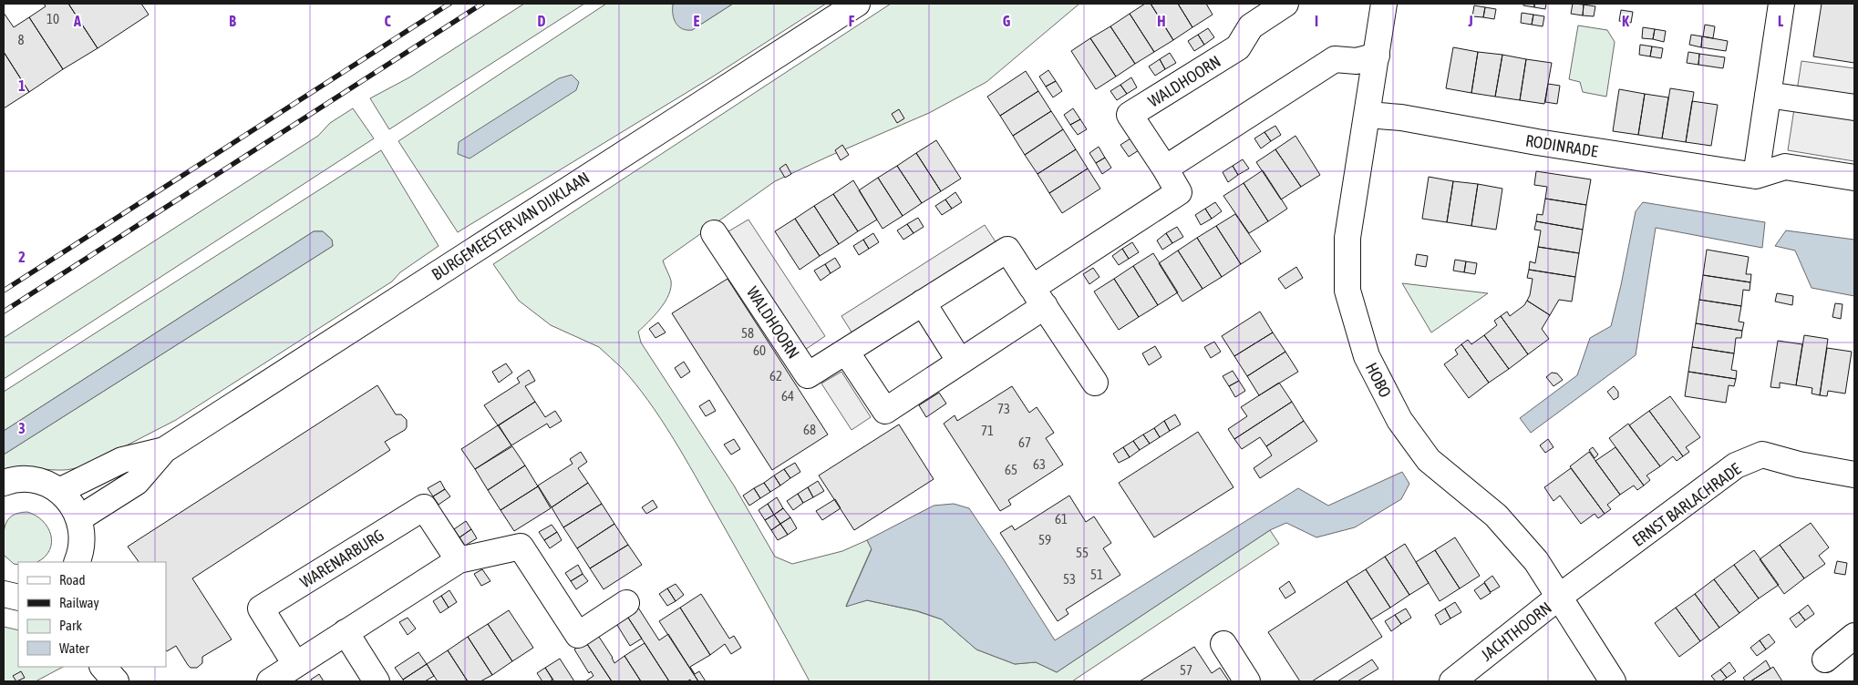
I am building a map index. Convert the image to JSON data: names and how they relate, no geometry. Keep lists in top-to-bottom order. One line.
{"streets":{"street":["WALDHOORN","RODINRADE","BURGEMEESTER VAN DIJKLAAN","HOBO","ERNST BARLACHRADE","WARENARBURG","JACHTHOORN"]},"crossings":[["RODINRADE","HOBO"],["HOBO","ERNST BARLACHRADE"],["HOBO","JACHTHOORN"],["ERNST BARLACHRADE","JACHTHOORN"]],"house_numbers":["10","8","58","60","62","64","73","68","71","67","63","65","61","59","55","51","53","57"],"legend":["Road","Railway","Park","Water"],"grid":{"columns":["A","B","C","D","E","F","G","H","I","J","K","L"],"rows":["1","2","3"]}}
